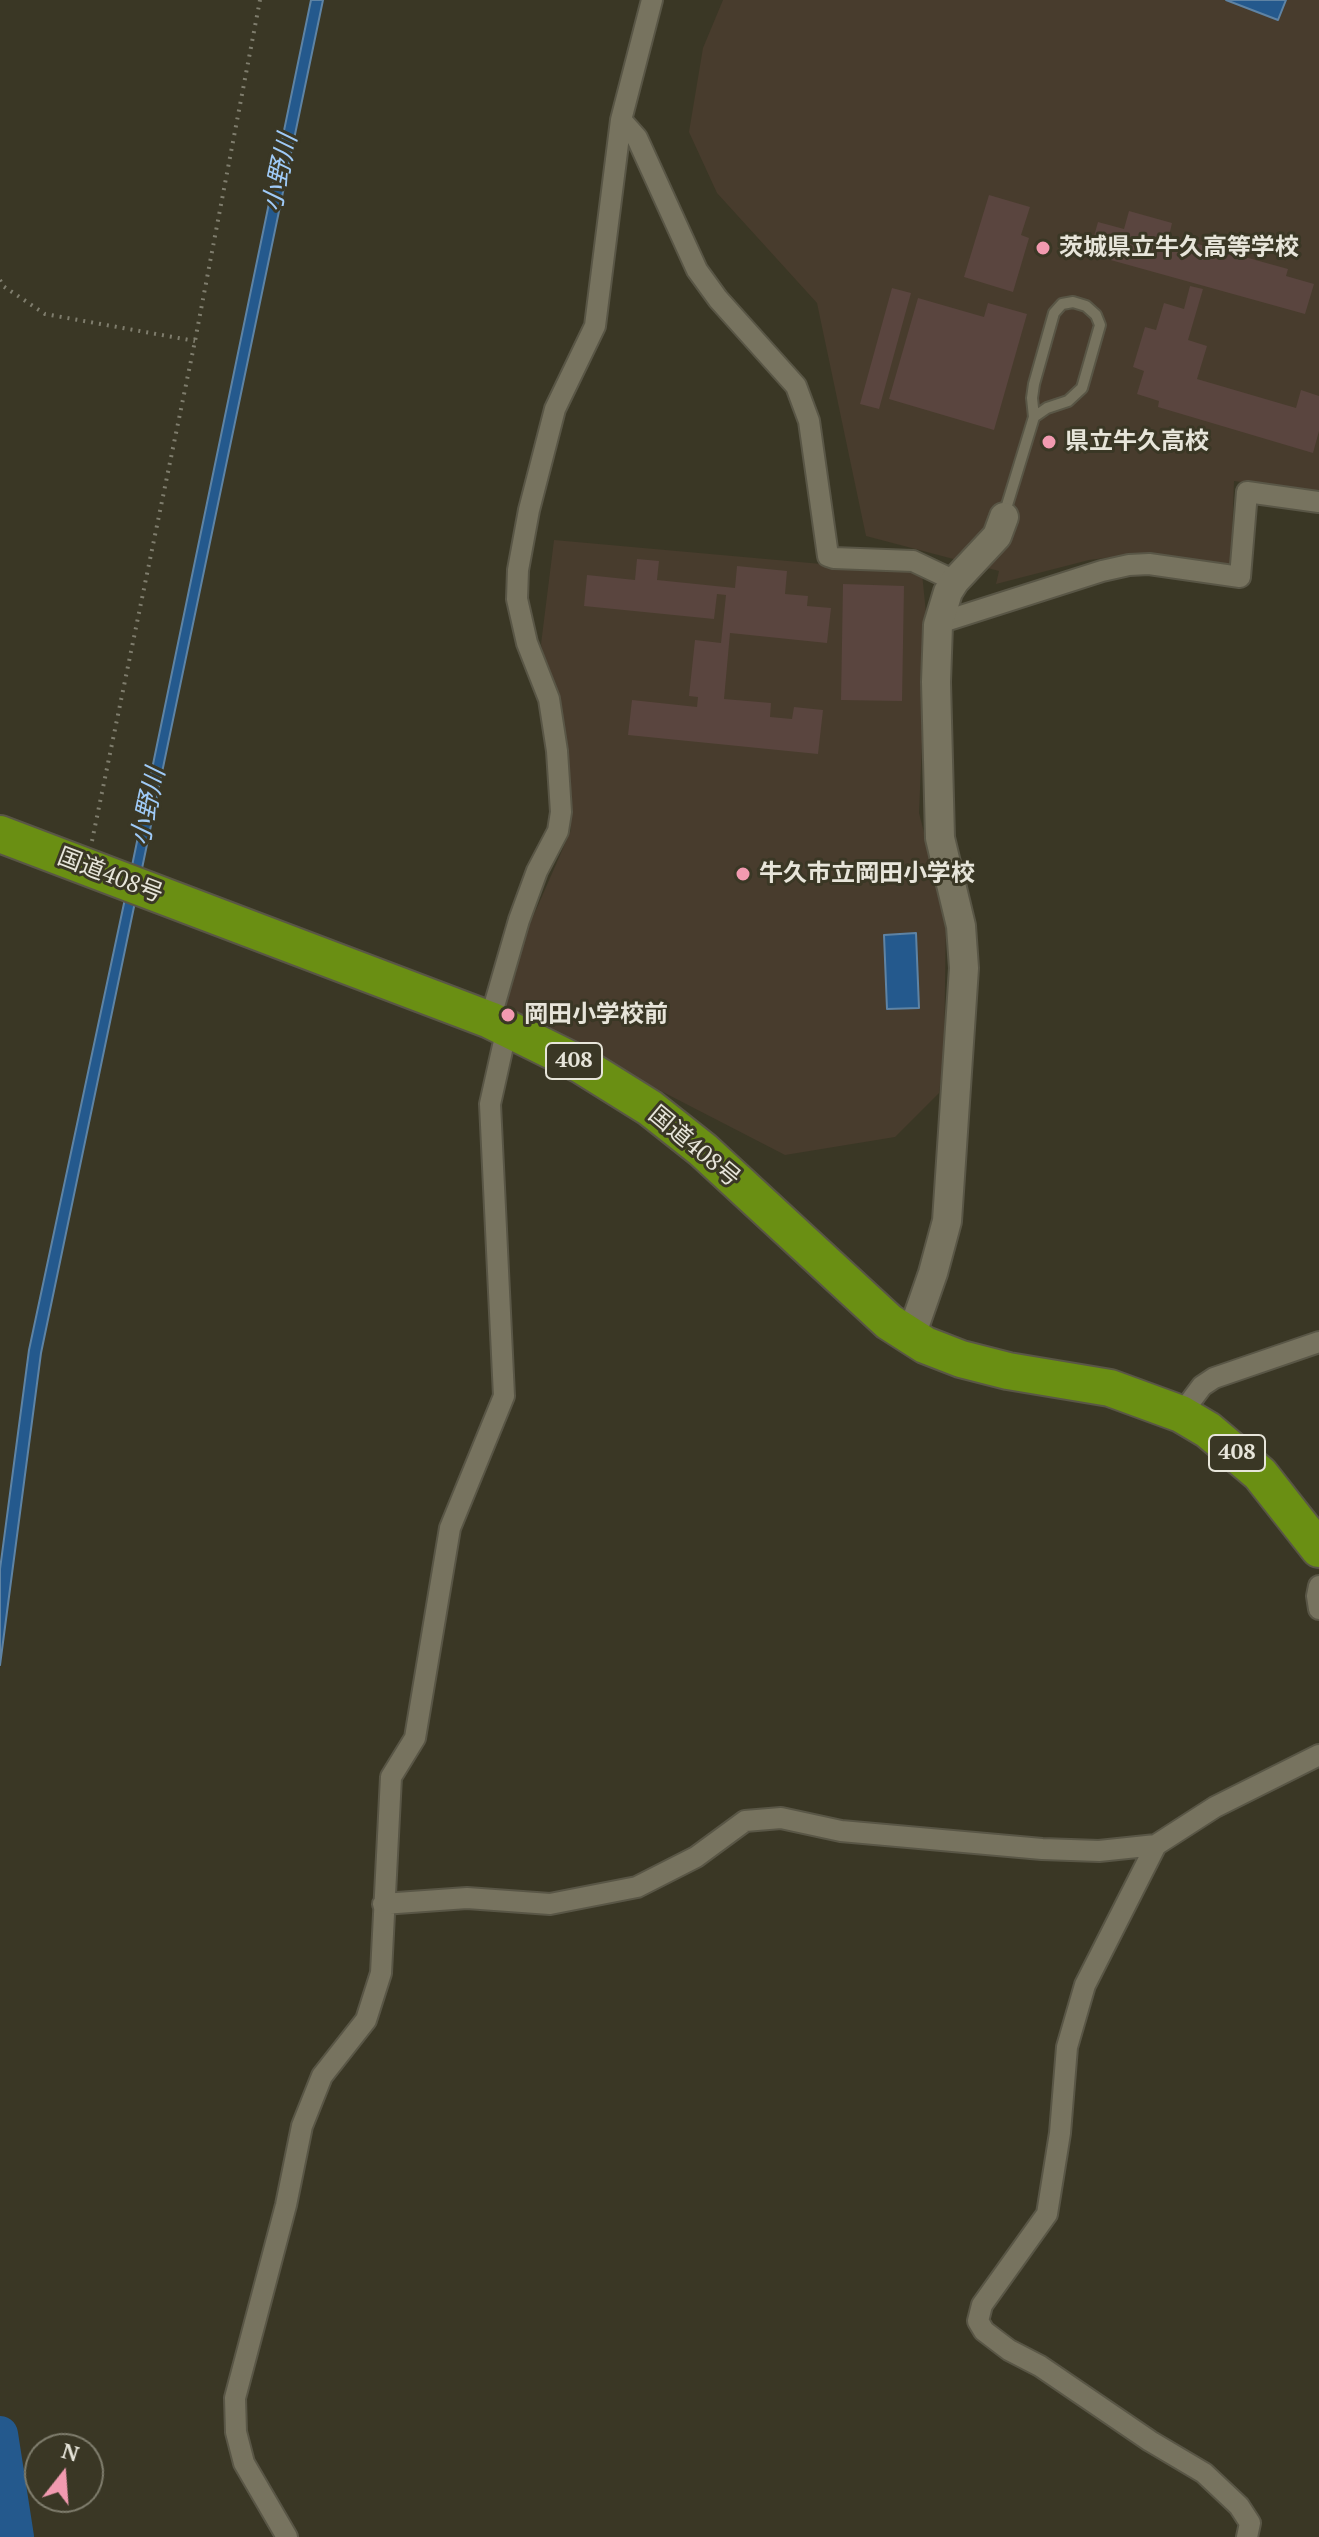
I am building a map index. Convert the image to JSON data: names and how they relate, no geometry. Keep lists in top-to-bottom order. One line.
{"streets":{"highway":["国道408号","408"]},"water":["小野川"],"places":["茨城県立牛久高等学校","県立牛久高校","牛久市立岡田小学校","岡田小学校前"],"north":"top"}
